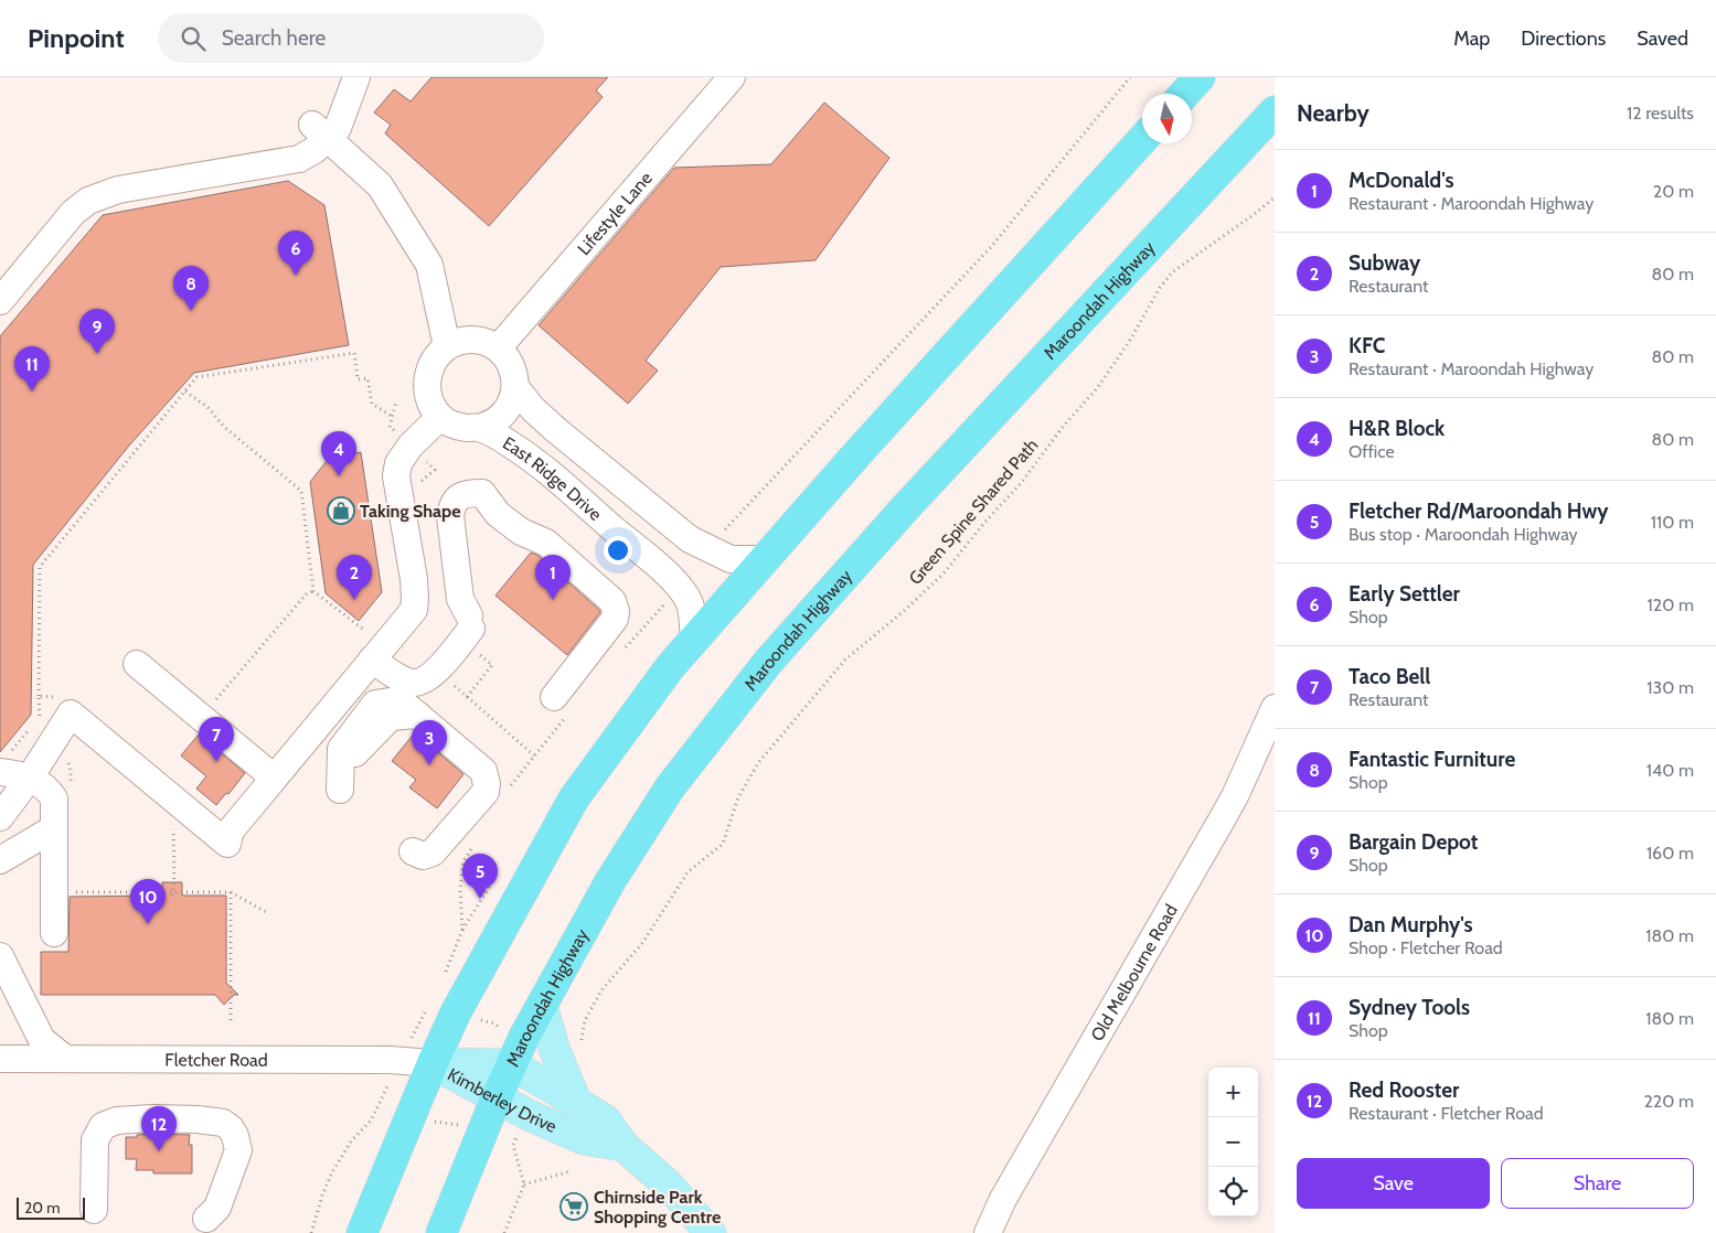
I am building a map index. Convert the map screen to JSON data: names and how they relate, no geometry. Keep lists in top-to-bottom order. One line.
{"streets":{"highway":["Maroondah Highway"],"main road":["Kimberley Drive"],"street":["Lifestyle Lane","East Ridge Drive","Old Melbourne Road","Fletcher Road"],"path":["Green Spine Shared Path"]},"crossings":[["Lifestyle Lane","East Ridge Drive"],["Maroondah Highway","Kimberley Drive"],["Fletcher Road","Kimberley Drive"]],"places":{"shop":["Taking Shape"],"supermarket":["Chirnside Park Shopping Centre"]},"scale_bar":"20 m","north":"bottom","page":{"header":"Pinpoint","search":"Search here","nav":["Map","Directions","Saved"],"heading":["Nearby","12 results"],"list":[{"mark":"1","name":"McDonald's","note":"Restaurant · Maroondah Highway","value":"20 m"},{"mark":"2","name":"Subway","note":"Restaurant","value":"80 m"},{"mark":"3","name":"KFC","note":"Restaurant · Maroondah Highway","value":"80 m"},{"mark":"4","name":"H&R Block","note":"Office","value":"80 m"},{"mark":"5","name":"Fletcher Rd/Maroondah Hwy","note":"Bus stop · Maroondah Highway","value":"110 m"},{"mark":"6","name":"Early Settler","note":"Shop","value":"120 m"},{"mark":"7","name":"Taco Bell","note":"Restaurant","value":"130 m"},{"mark":"8","name":"Fantastic Furniture","note":"Shop","value":"140 m"},{"mark":"9","name":"Bargain Depot","note":"Shop","value":"160 m"},{"mark":"10","name":"Dan Murphy's","note":"Shop · Fletcher Road","value":"180 m"},{"mark":"11","name":"Sydney Tools","note":"Shop","value":"180 m"},{"mark":"12","name":"Red Rooster","note":"Restaurant · Fletcher Road","value":"220 m"}],"pins":["6","8","9","11","4","1","2","7","3","5","10","12"],"map_buttons":["+","−"],"buttons":["Save","Share"],"scale":"20 m"}}
